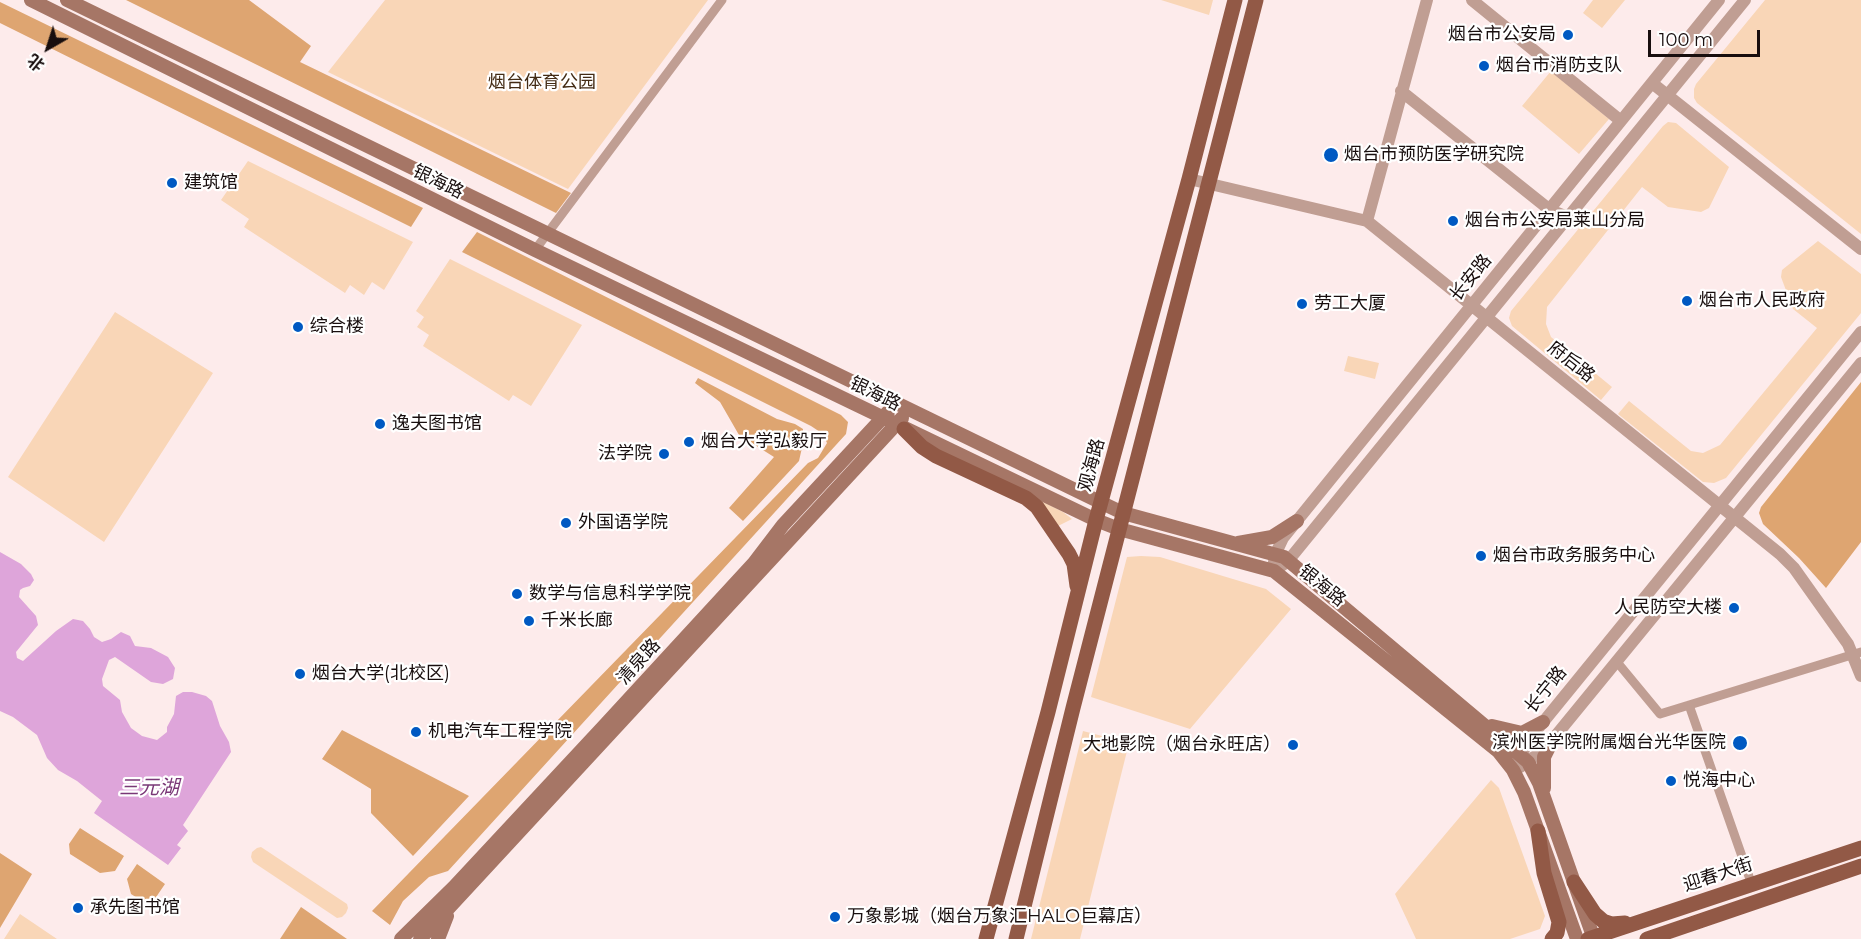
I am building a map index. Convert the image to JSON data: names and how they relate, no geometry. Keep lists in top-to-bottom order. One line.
{"streets":{"main road":["银海路","观海路","清泉路","迎春大街"],"street":["长安路","府后路","长宁路"]},"crossings":[["银海路","长安路"],["银海路","观海路"],["银海路","清泉路"],["银海路","长宁路"],["银海路","迎春大街"],["长安路","府后路"],["府后路","观海路"],["府后路","长宁路"]],"water":["三元湖"],"parks":["烟台体育公园"],"places":["烟台市公安局","烟台市消防支队","烟台市预防医学研究院","建筑馆","烟台市公安局莱山分局","烟台市人民政府","劳工大厦","综合楼","逸夫图书馆","烟台大学弘毅厅","法学院","外国语学院","烟台市政务服务中心","数学与信息科学学院","人民防空大楼","千米长廊","烟台大学(北校区)","机电汽车工程学院","滨州医学院附属烟台光华医院","大地影院（烟台永旺店）","悦海中心","承先图书馆","万象影城（烟台万象汇HALO巨幕店）"],"scale_bar":"100 m","north":"bottom left"}
